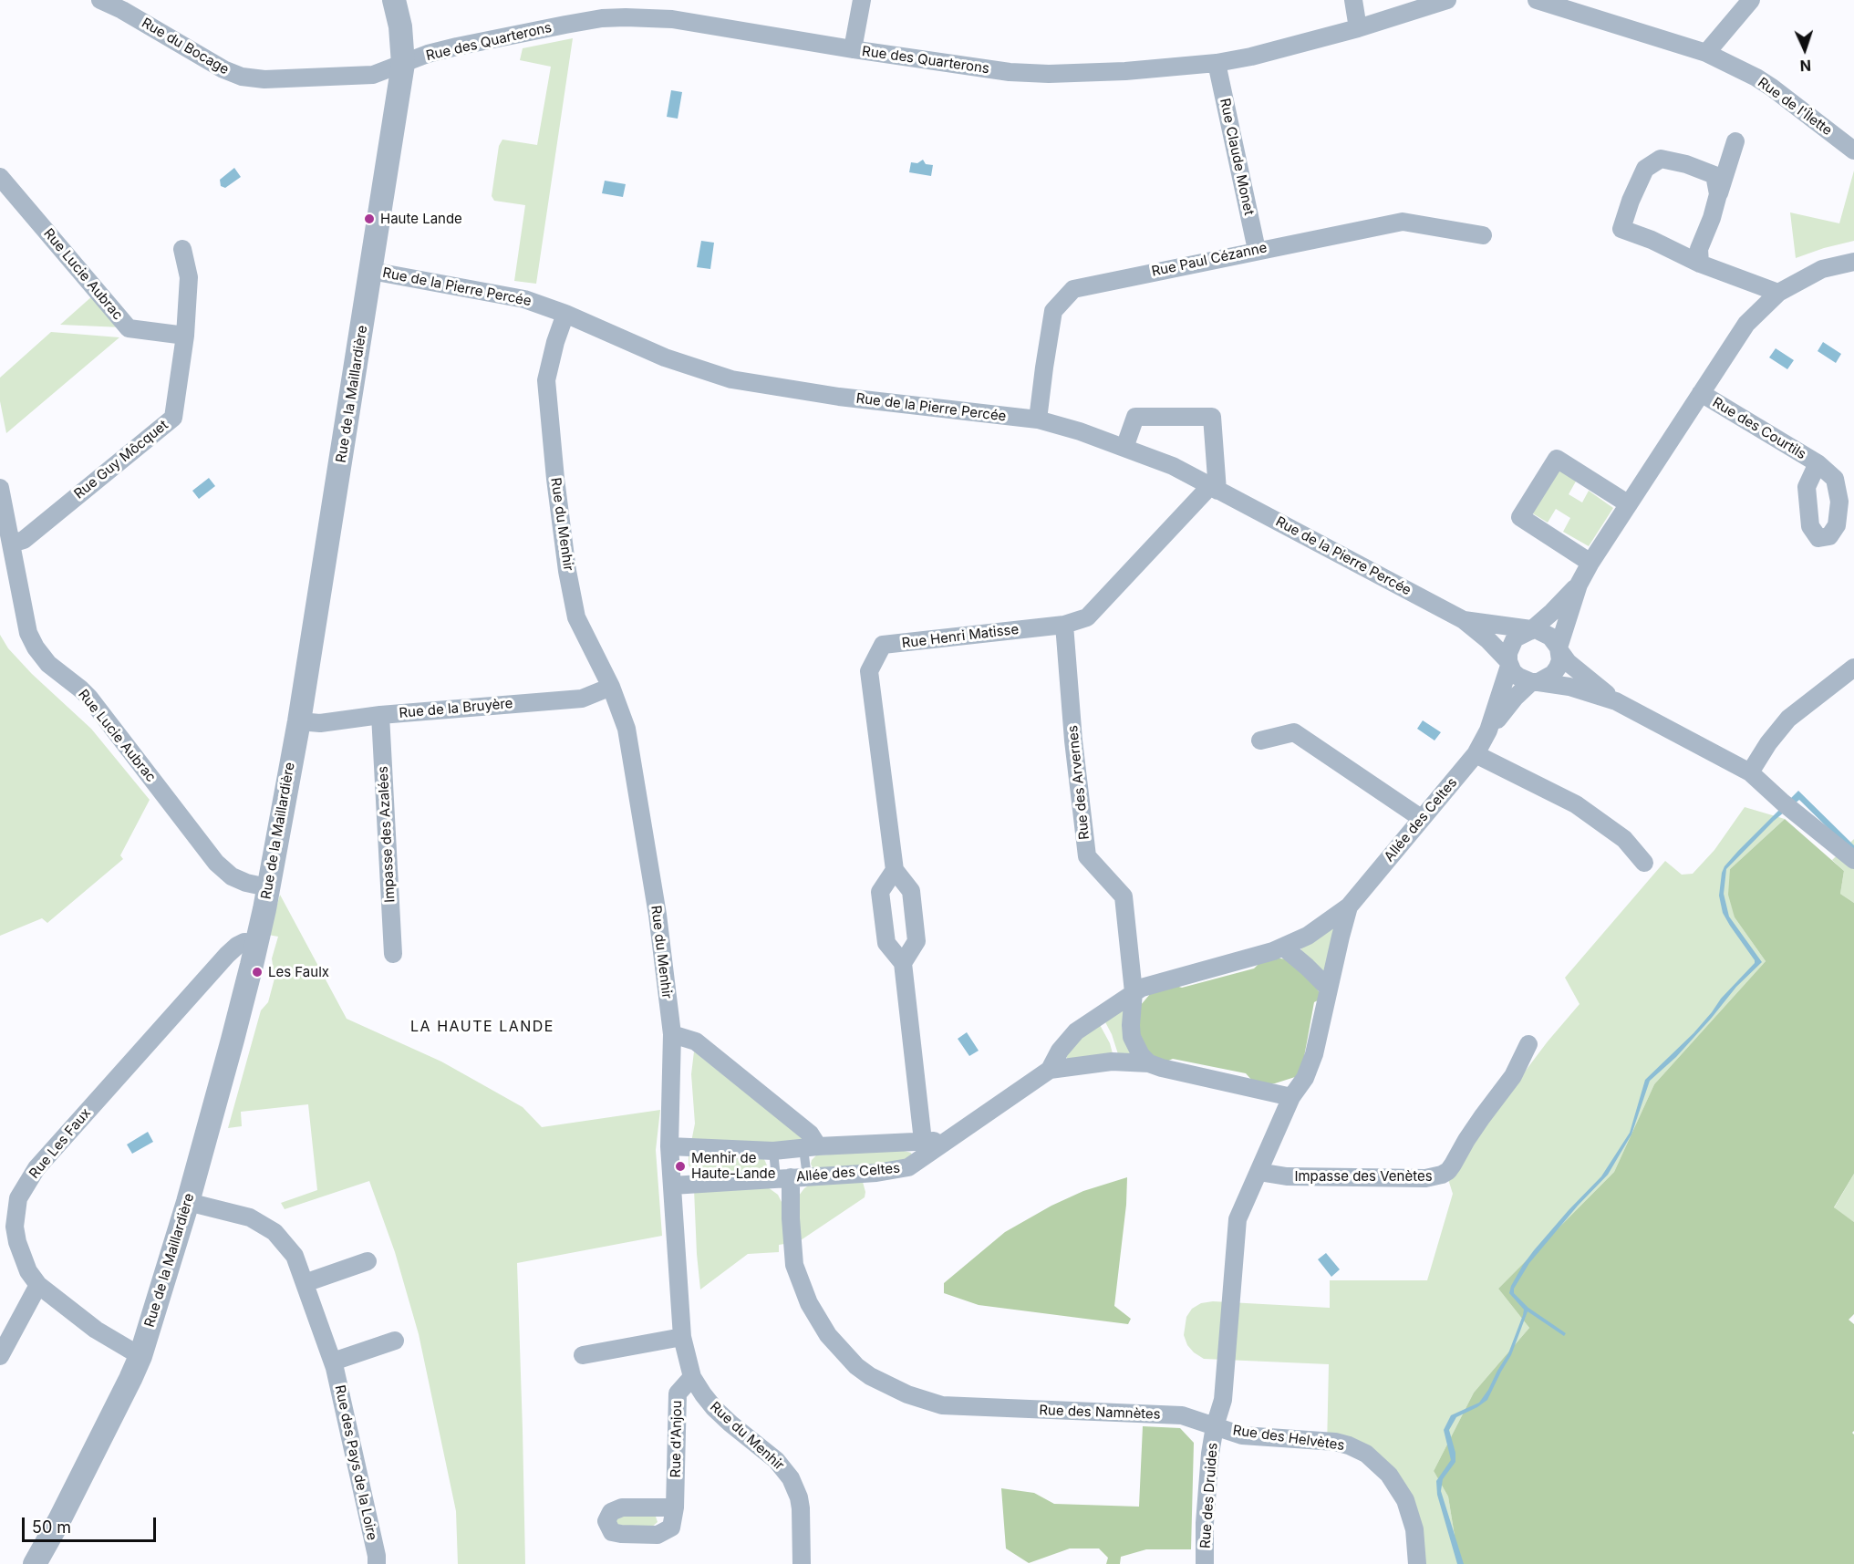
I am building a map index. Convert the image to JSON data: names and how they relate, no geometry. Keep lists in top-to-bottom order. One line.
{"streets":{"street":["Rue des Quarterons","Rue du Bocage","Rue de l'Îlette","Rue Claude Monet","Rue Paul Cézanne","Rue Lucie Aubrac","Rue de la Pierre Percée","Rue de la Maillardière","Rue des Courtils","Rue Guy Môcquet","Rue du Menhir","Rue Henri Matisse","Rue de la Bruyère","Rue des Arvernes","Allée des Celtes","Impasse des Azalées","Rue Les Faux","Impasse des Venètes","Rue des Namnètes","Rue des Helvètes","Rue d'Anjou","Rue des Pays de la Loire","Rue des Druides"]},"crossings":[["Rue des Quarterons","Rue du Bocage"],["Rue des Quarterons","Rue Claude Monet"],["Rue des Quarterons","Rue de la Maillardière"],["Rue du Bocage","Rue de la Maillardière"],["Rue Claude Monet","Rue Paul Cézanne"],["Rue Paul Cézanne","Rue de la Pierre Percée"],["Rue Lucie Aubrac","Rue de la Maillardière"],["Rue Lucie Aubrac","Rue Guy Môcquet"],["Rue de la Pierre Percée","Rue de la Maillardière"],["Rue de la Pierre Percée","Rue des Courtils"],["Rue de la Pierre Percée","Rue du Menhir"],["Rue de la Pierre Percée","Rue Henri Matisse"],["Rue de la Pierre Percée","Allée des Celtes"],["Rue de la Maillardière","Rue de la Bruyère"],["Rue de la Maillardière","Rue Les Faux"],["Rue de la Maillardière","Rue des Pays de la Loire"],["Rue des Courtils","Allée des Celtes"],["Rue du Menhir","Rue de la Bruyère"],["Rue du Menhir","Allée des Celtes"],["Rue du Menhir","Rue d'Anjou"],["Rue Henri Matisse","Rue des Arvernes"],["Rue de la Bruyère","Impasse des Azalées"],["Rue des Arvernes","Allée des Celtes"],["Allée des Celtes","Rue des Namnètes"],["Rue des Namnètes","Rue des Helvètes"],["Rue des Namnètes","Rue des Druides"],["Rue des Helvètes","Rue des Druides"]],"districts":["LA HAUTE LANDE"],"places":["Haute Lande","Les Faulx","Menhir de Haute-Lande"],"scale_bar":"50 m","north":"bottom"}
